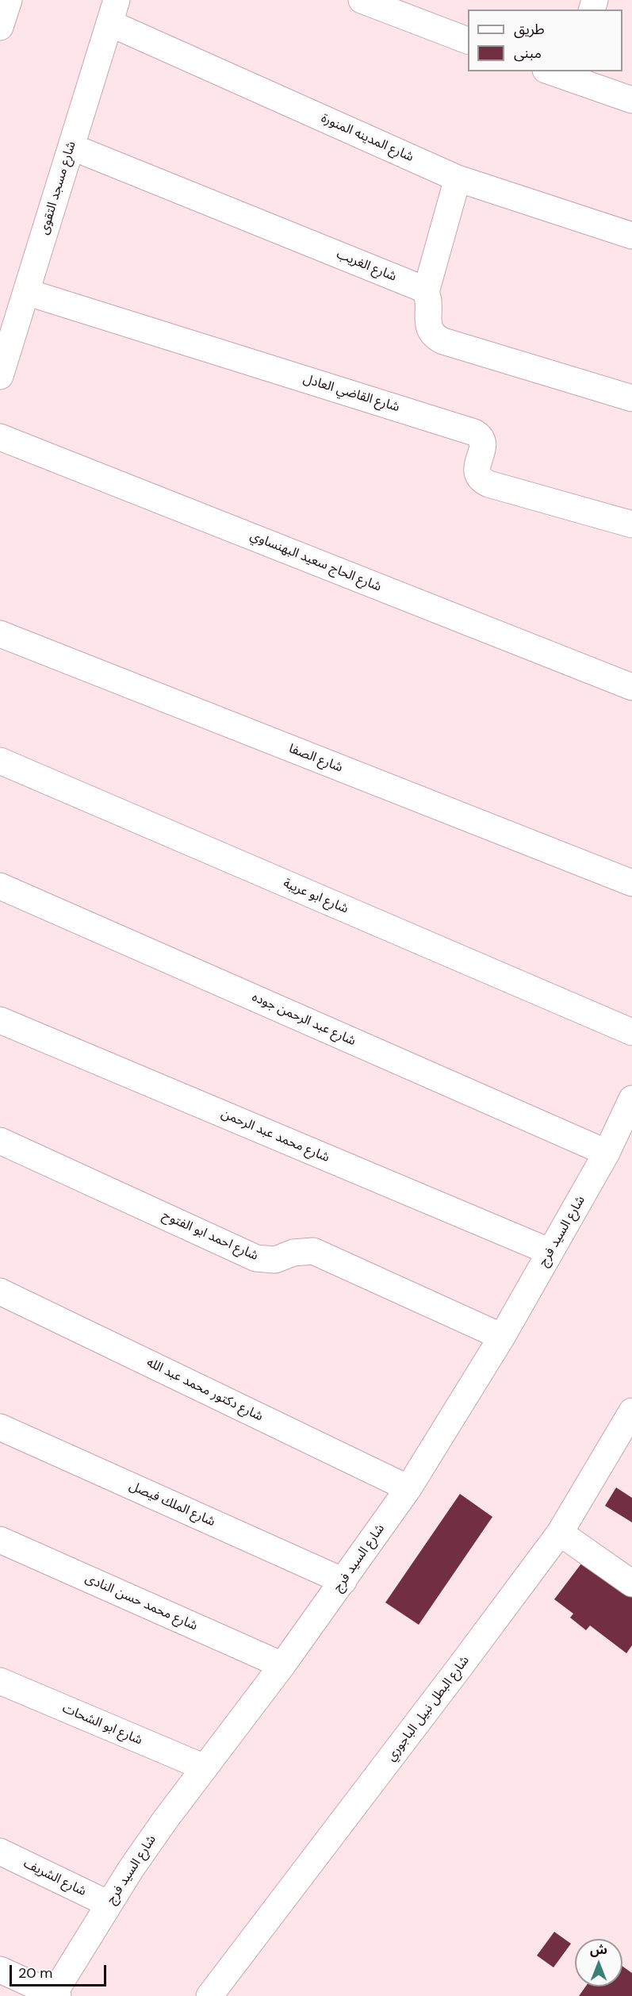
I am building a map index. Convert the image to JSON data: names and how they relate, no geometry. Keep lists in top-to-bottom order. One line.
{"streets":{"street":["شارع المدينه المنورة","شارع مسجد التقوى","شارع الغريب","شارع القاضي العادل","شارع الحاج سعيد البهنساوي","شارع الصفا","شارع ابو عريبة","شارع عبد الرحمن جوده","شارع محمد عبد الرحمن","شارع السيد فرج","شارع احمد ابو الفتوح","شارع دكتور محمد عبد الله","شارع الملك فيصل","شارع محمد حسن النادى","شارع البطل نبيل الباجوري","شارع ابو الشحات","شارع الشريف"]},"crossings":[["شارع المدينه المنورة","شارع مسجد التقوى"],["شارع مسجد التقوى","شارع الغريب"],["شارع مسجد التقوى","شارع القاضي العادل"],["شارع عبد الرحمن جوده","شارع السيد فرج"],["شارع محمد عبد الرحمن","شارع السيد فرج"],["شارع السيد فرج","شارع احمد ابو الفتوح"],["شارع السيد فرج","شارع دكتور محمد عبد الله"],["شارع السيد فرج","شارع الملك فيصل"],["شارع السيد فرج","شارع محمد حسن النادى"],["شارع السيد فرج","شارع ابو الشحات"],["شارع السيد فرج","شارع الشريف"]],"legend":["طريق","مبنى"],"scale_bar":"20 m","north":"top"}
